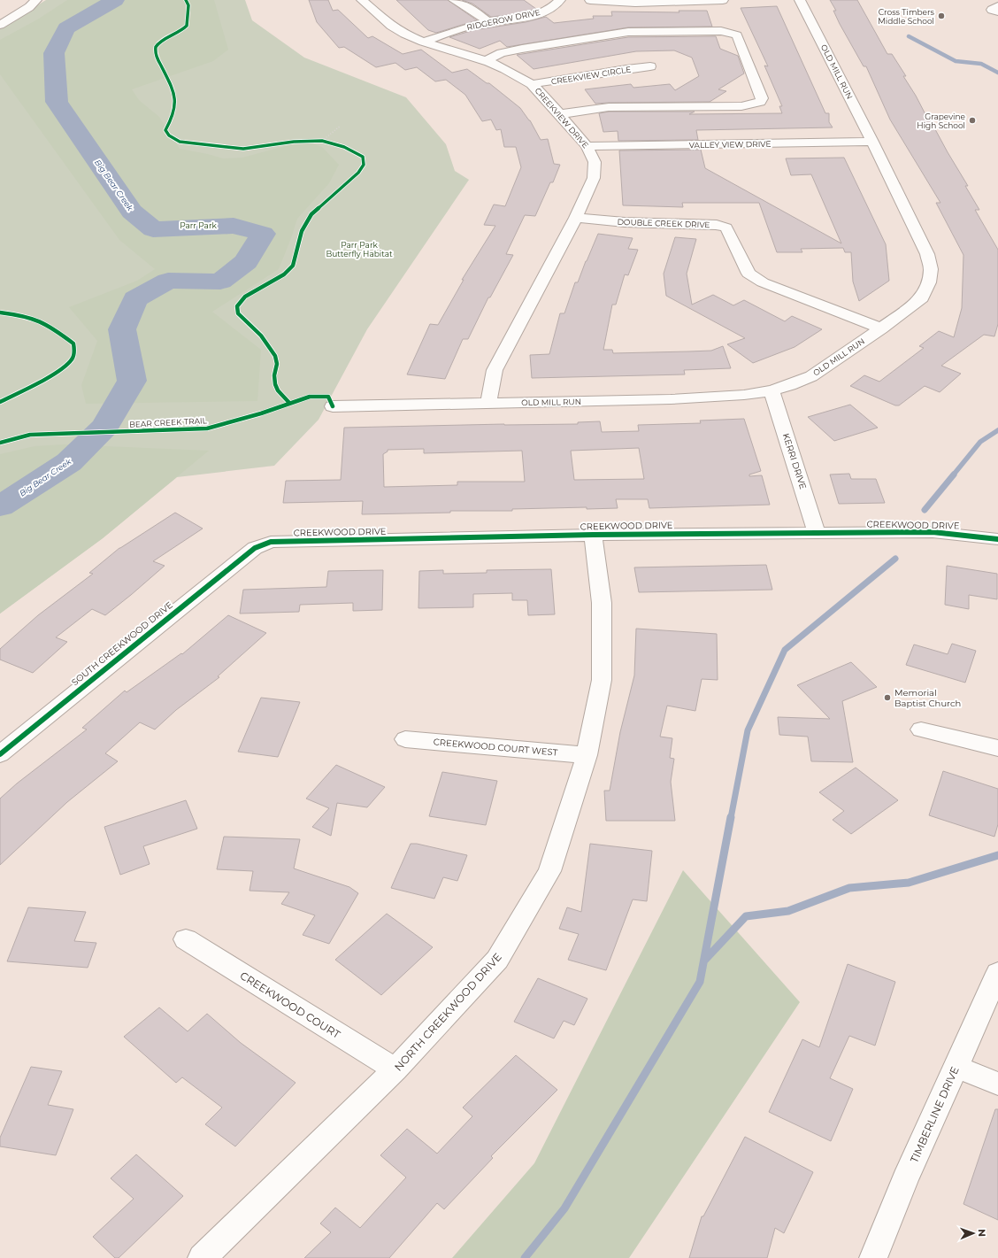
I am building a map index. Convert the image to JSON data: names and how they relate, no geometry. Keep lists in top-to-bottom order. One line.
{"streets":{"street":["RIDGEROW DRIVE","OLD MILL RUN","CREEKVIEW CIRCLE","CREEKVIEW DRIVE","VALLEY VIEW DRIVE","DOUBLE CREEK DRIVE","KERRI DRIVE","CREEKWOOD DRIVE","SOUTH CREEKWOOD DRIVE","CREEKWOOD COURT WEST","CREEKWOOD COURT","NORTH CREEKWOOD DRIVE","TIMBERLINE DRIVE"],"cycle path":["BEAR CREEK TRAIL"]},"crossings":[["RIDGEROW DRIVE","CREEKVIEW DRIVE"],["OLD MILL RUN","CREEKVIEW DRIVE"],["OLD MILL RUN","VALLEY VIEW DRIVE"],["OLD MILL RUN","DOUBLE CREEK DRIVE"],["OLD MILL RUN","KERRI DRIVE"],["CREEKVIEW CIRCLE","CREEKVIEW DRIVE"],["CREEKVIEW DRIVE","VALLEY VIEW DRIVE"],["CREEKVIEW DRIVE","DOUBLE CREEK DRIVE"],["KERRI DRIVE","CREEKWOOD DRIVE"],["CREEKWOOD DRIVE","SOUTH CREEKWOOD DRIVE"],["CREEKWOOD DRIVE","NORTH CREEKWOOD DRIVE"],["CREEKWOOD COURT WEST","NORTH CREEKWOOD DRIVE"],["CREEKWOOD COURT","NORTH CREEKWOOD DRIVE"]],"water":["Big Bear Creek"],"parks":["Parr Park","Parr Park Butterfly Habitat"],"places":["Cross Timbers Middle School","Grapevine High School","Memorial Baptist Church"],"north":"right"}
